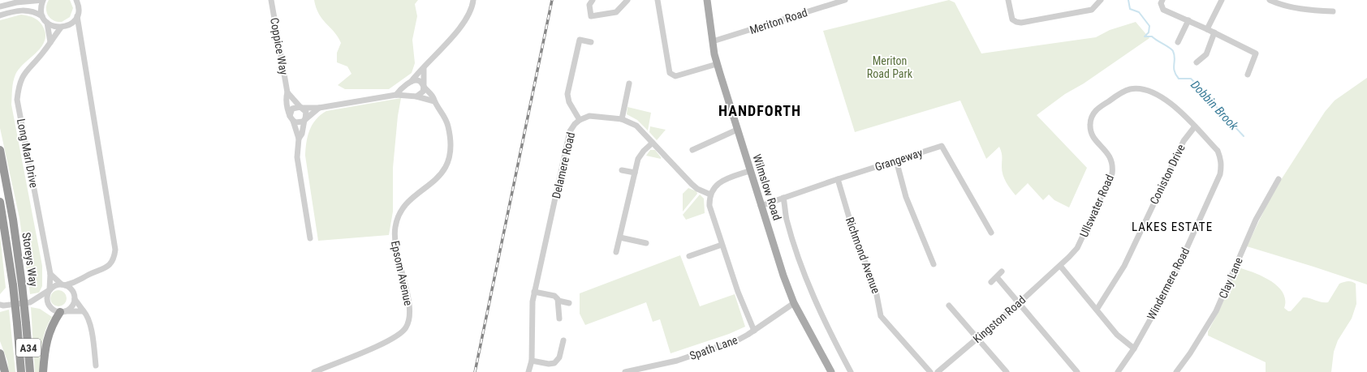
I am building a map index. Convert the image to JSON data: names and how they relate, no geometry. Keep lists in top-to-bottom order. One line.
{"streets":{"highway":["Storeys Way","A34"],"main road":["Wilmslow Road"],"street":["Meriton Road","Coppice Way","Long Marl Drive","Grangeway","Delamere Road","Coniston Drive","Ullswater Road","Richmond Avenue","Epsom Avenue","Clay Lane","Windermere Road","Kingston Road","Spath Lane"]},"crossings":[["Meriton Road","Wilmslow Road"],["Grangeway","Wilmslow Road"],["Grangeway","Richmond Avenue"],["Coniston Drive","Ullswater Road"],["Coniston Drive","Windermere Road"],["Wilmslow Road","Spath Lane"],["Ullswater Road","Windermere Road"],["Ullswater Road","Kingston Road"]],"districts":["HANDFORTH","LAKES ESTATE"],"water":["Dobbin Brook"],"parks":["Meriton Road Park"]}
